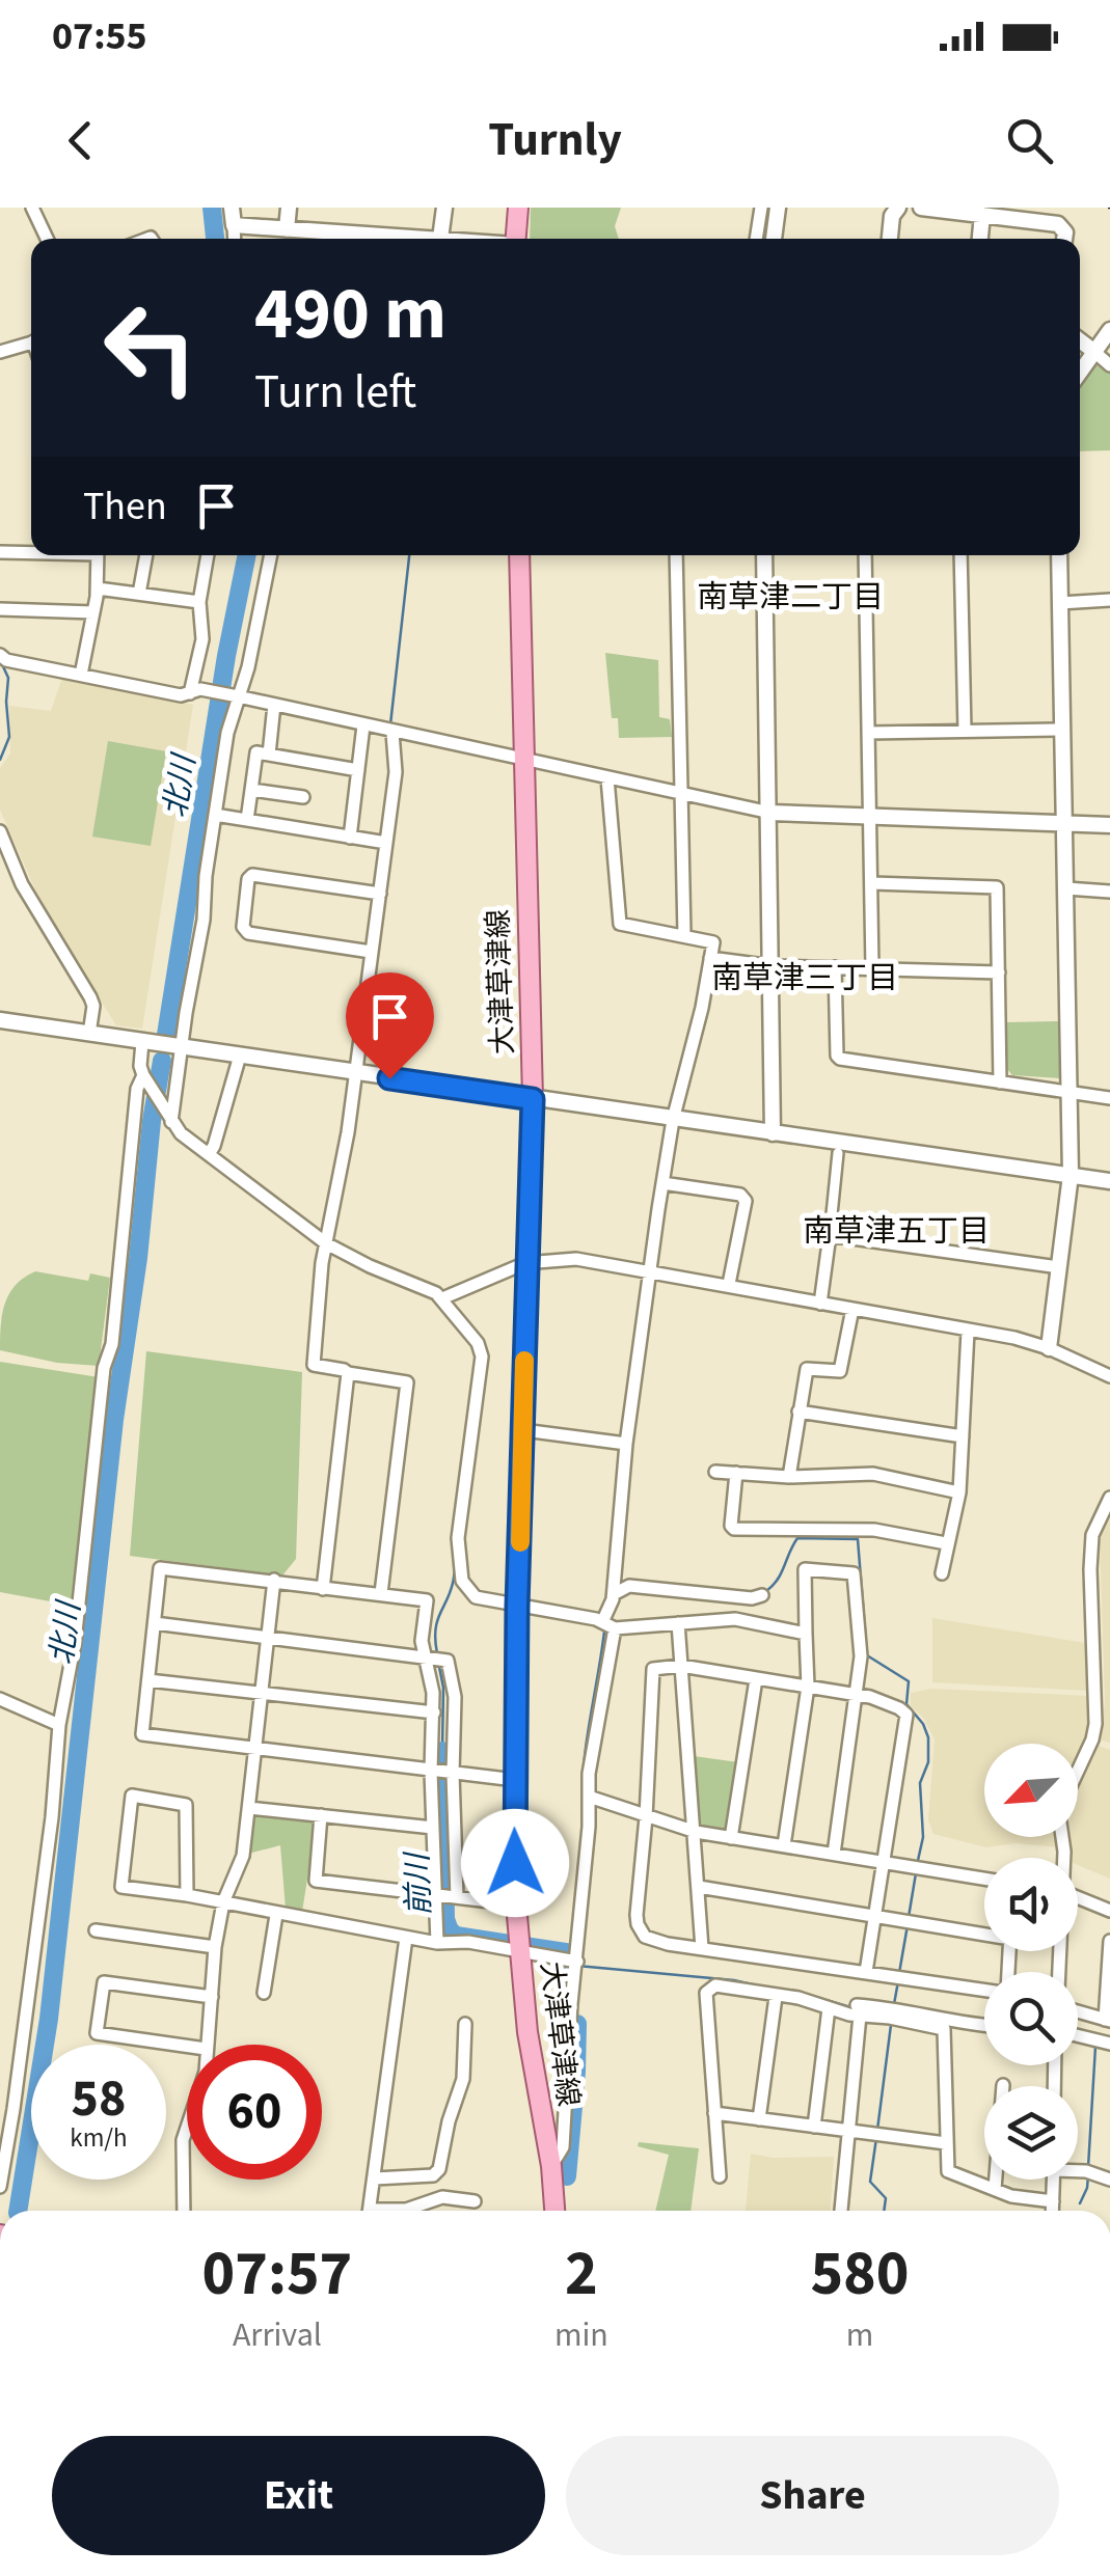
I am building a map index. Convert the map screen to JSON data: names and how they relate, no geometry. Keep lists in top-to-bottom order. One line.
{"streets":{"main road":["大津草津線"]},"districts":["南草津二丁目","南草津三丁目","南草津五丁目"],"water":["北川","前川"],"north":"bottom left","page":{"status":"07:55","header":"Turnly","turn":["490 m","Turn left"],"then":"Then","speed":"58 km/h","limit":"60","eta":["07:57","Arrival","2","min","580","m"],"buttons":["Exit","Share"]}}
